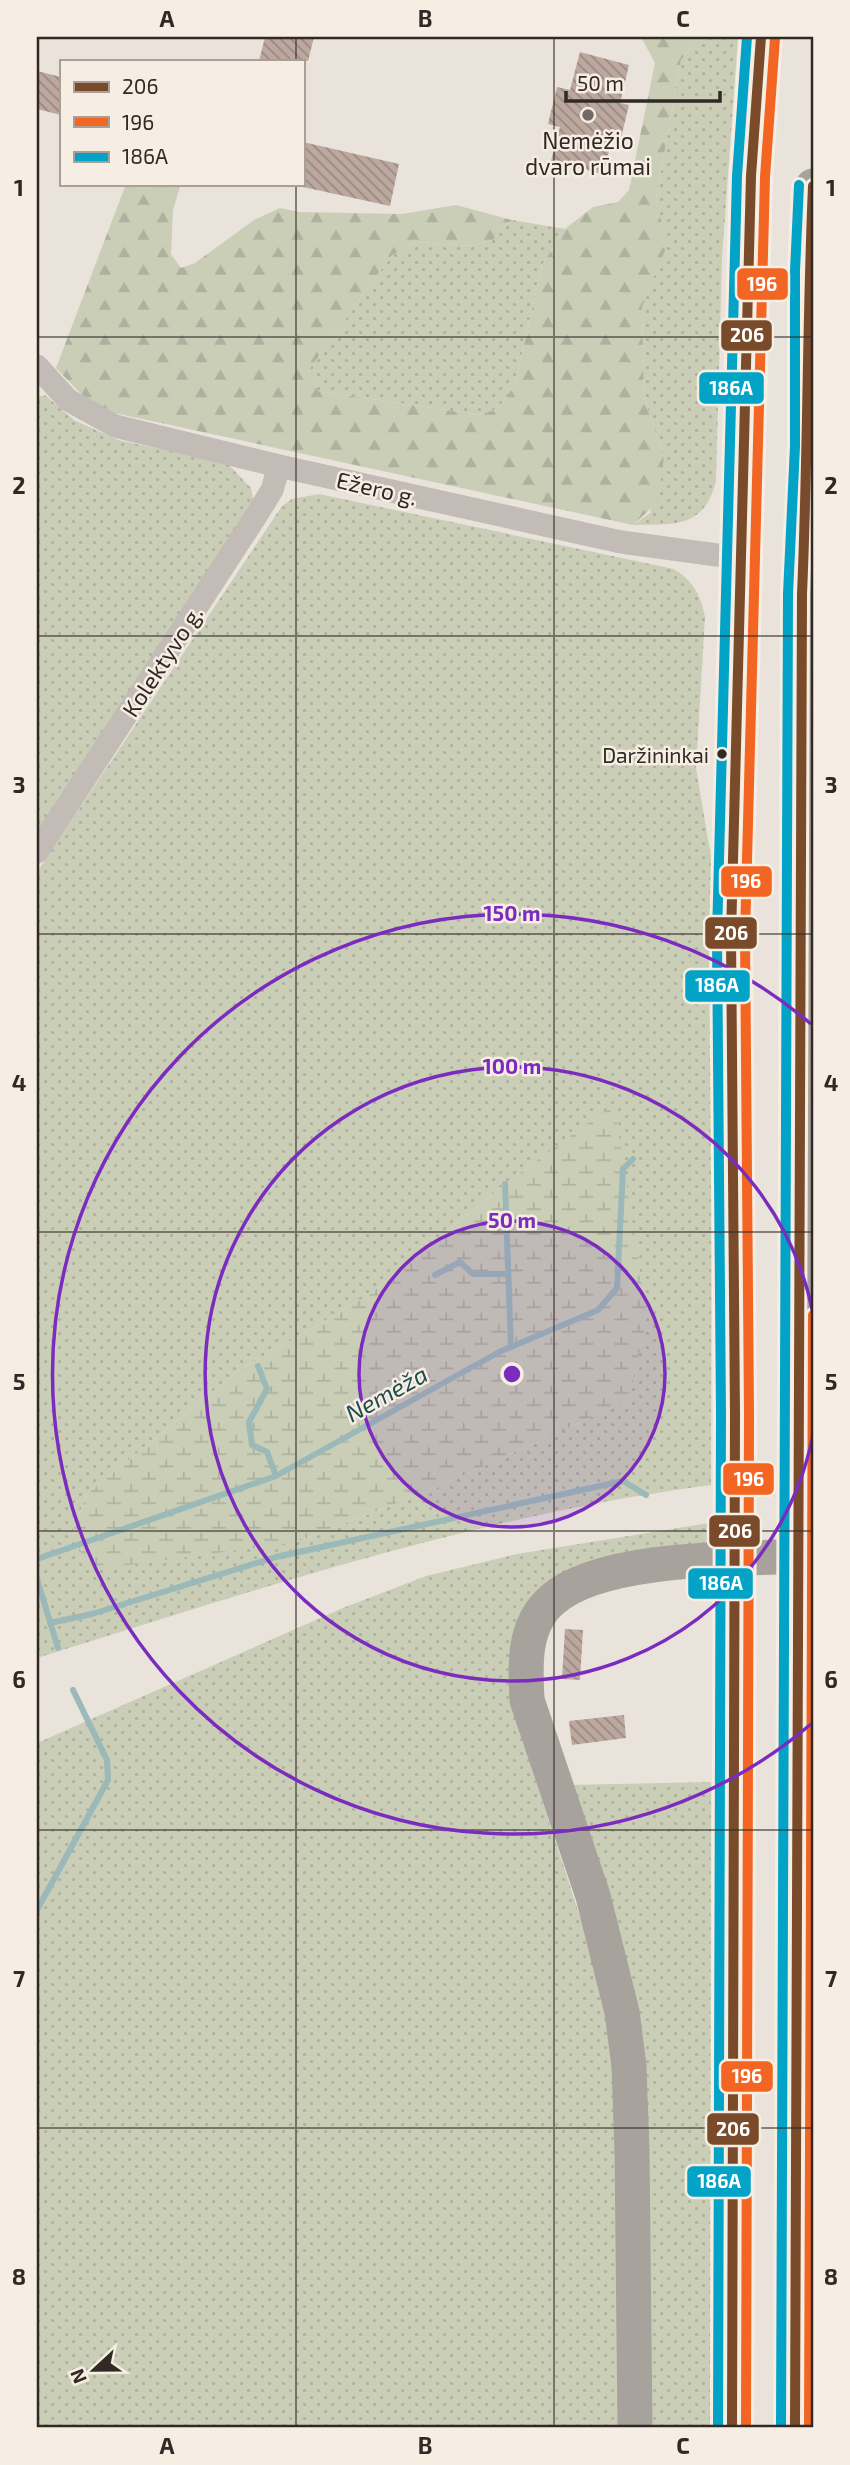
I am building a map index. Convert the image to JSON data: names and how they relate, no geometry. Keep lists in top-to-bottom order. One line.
{"streets":{"street":["Ežero g.","Kolektyvo g."]},"crossings":[["Ežero g.","Kolektyvo g."]],"water":["Nemėža"],"places":["Nemėžio dvaro rūmai","Daržininkai"],"lines":["transit line 206","transit line 186A","transit line 196"],"legend":["206","196","186A"],"scale_bar":"50 m","north":"left","grid":{"columns":["A","B","C"],"rows":["1","2","3","4","5","6","7","8"]},"rings":["150 m","100 m","50 m"]}
